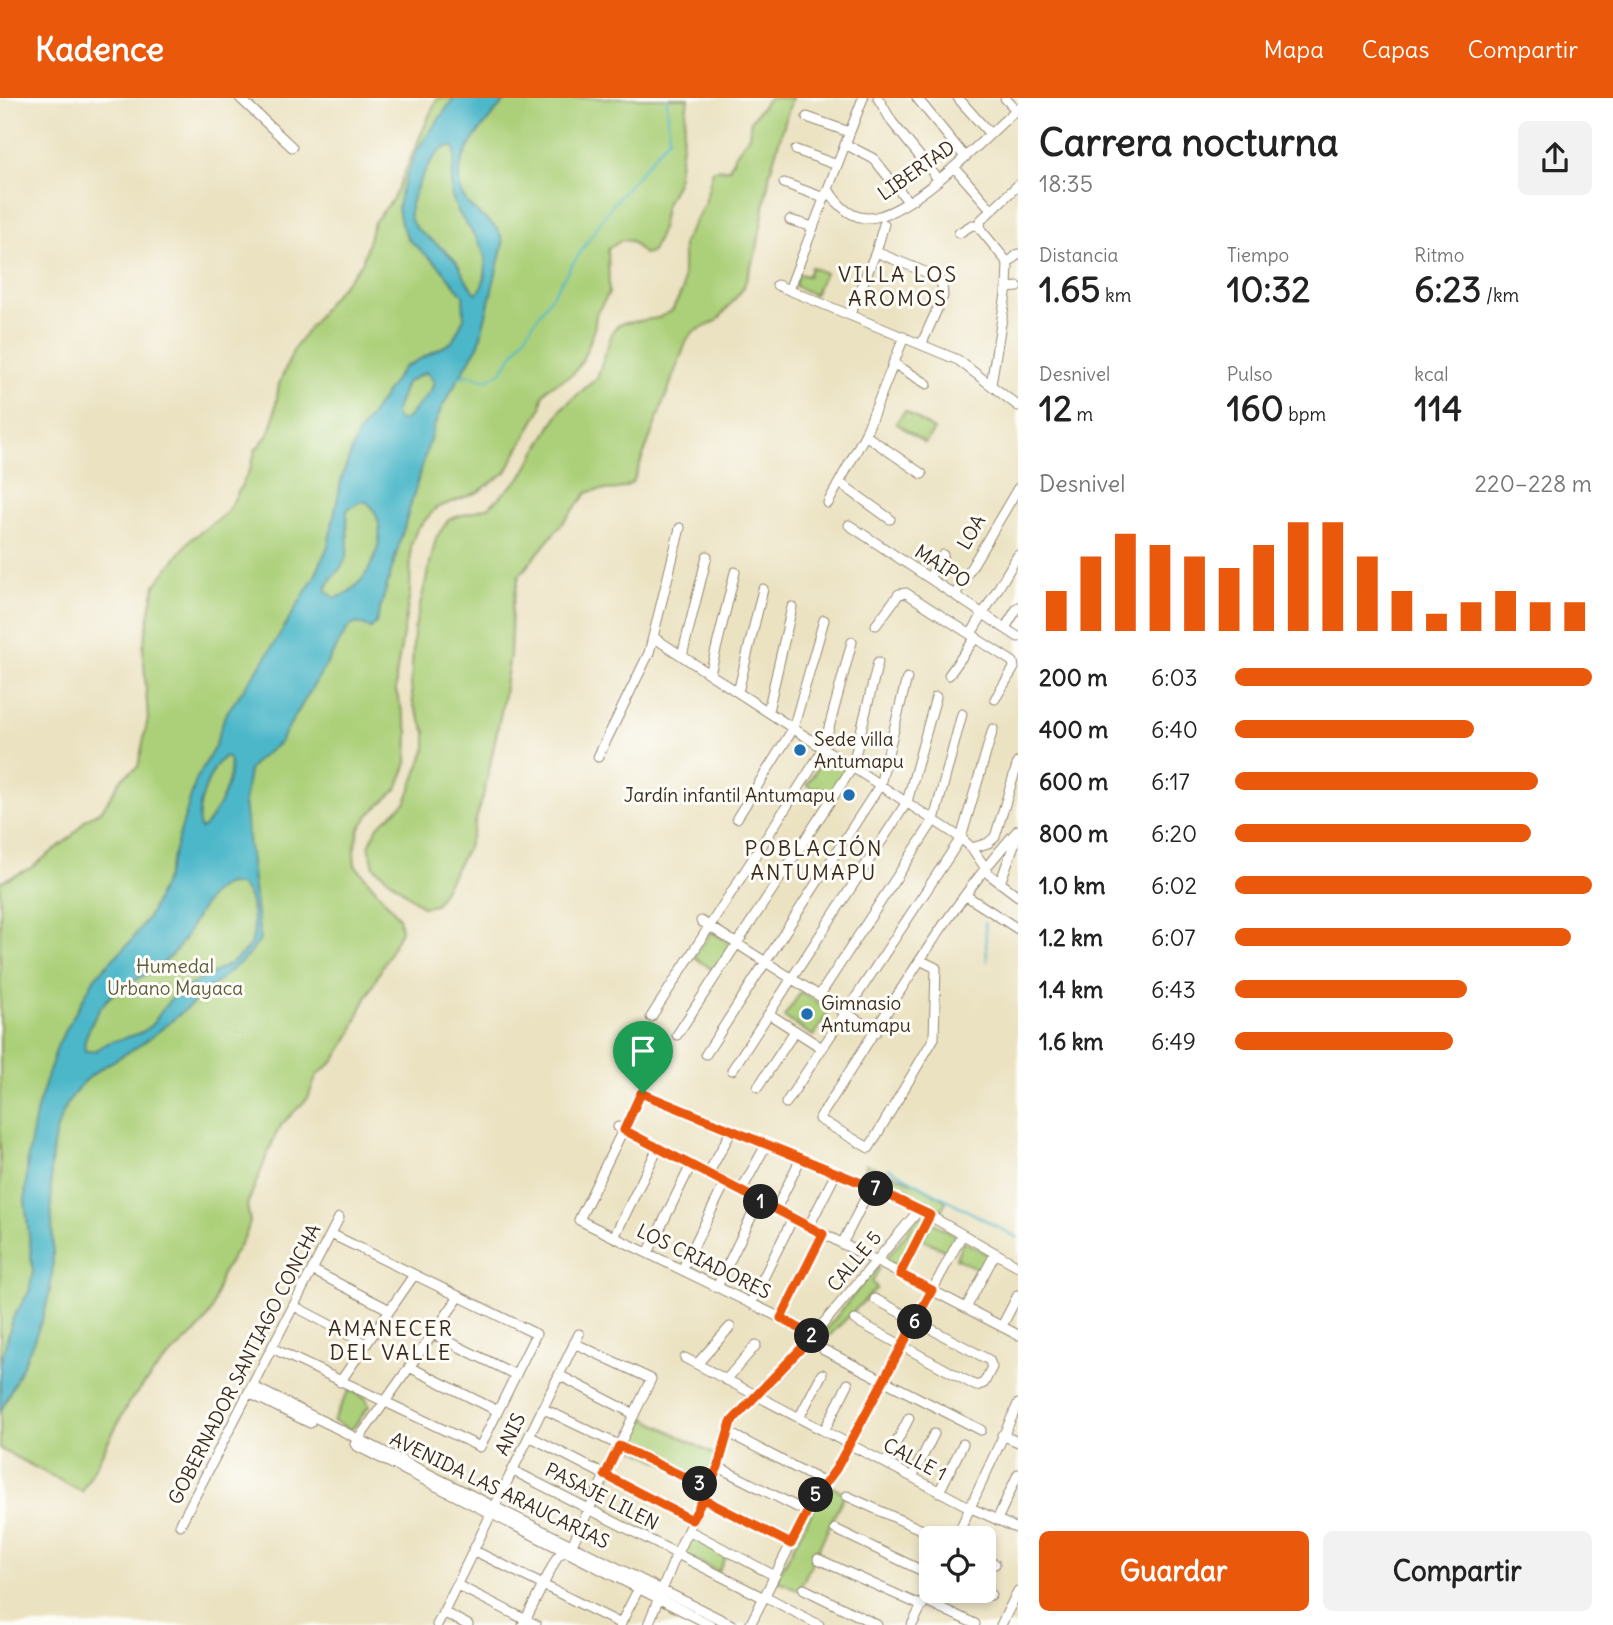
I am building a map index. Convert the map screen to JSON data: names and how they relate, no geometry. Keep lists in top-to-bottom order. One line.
{"streets":{"street":["LIBERTAD","LOA","MAIPO","LOS CRIADORES","CALLE 5","GOBERNADOR SANTIAGO CONCHA","ANIS","CALLE 1","AVENIDA LAS ARAUCARIAS","PASAJE LILEN"]},"crossings":[["LOA","MAIPO"],["LOS CRIADORES","CALLE 5"],["CALLE 5","CALLE 1"],["GOBERNADOR SANTIAGO CONCHA","AVENIDA LAS ARAUCARIAS"],["ANIS","AVENIDA LAS ARAUCARIAS"],["ANIS","PASAJE LILEN"]],"districts":["VILLA LOS AROMOS","POBLACIÓN ANTUMAPU","AMANECER DEL VALLE"],"parks":["Humedal Urbano Mayaca"],"places":["Sede villa Antumapu","Jardín infantil Antumapu","Gimnasio Antumapu"],"page":{"header":"Kadence","nav":["Mapa","Capas","Compartir"],"heading":["Carrera nocturna","18:35"],"stats":[["Distancia","1.65 km"],["Tiempo","10:32"],["Ritmo","6:23 /km"],["Desnivel","12 m"],["Pulso","160 bpm"],["kcal","114"]],"chart":["Desnivel","220–228 m"],"list":[{"name":"200 m","note":"6:03"},{"name":"400 m","note":"6:40"},{"name":"600 m","note":"6:17"},{"name":"800 m","note":"6:20"},{"name":"1.0 km","note":"6:02"},{"name":"1.2 km","note":"6:07"},{"name":"1.4 km","note":"6:43"},{"name":"1.6 km","note":"6:49"}],"pins":["7","1","6","2","3","5"],"buttons":["Guardar","Compartir"]}}
